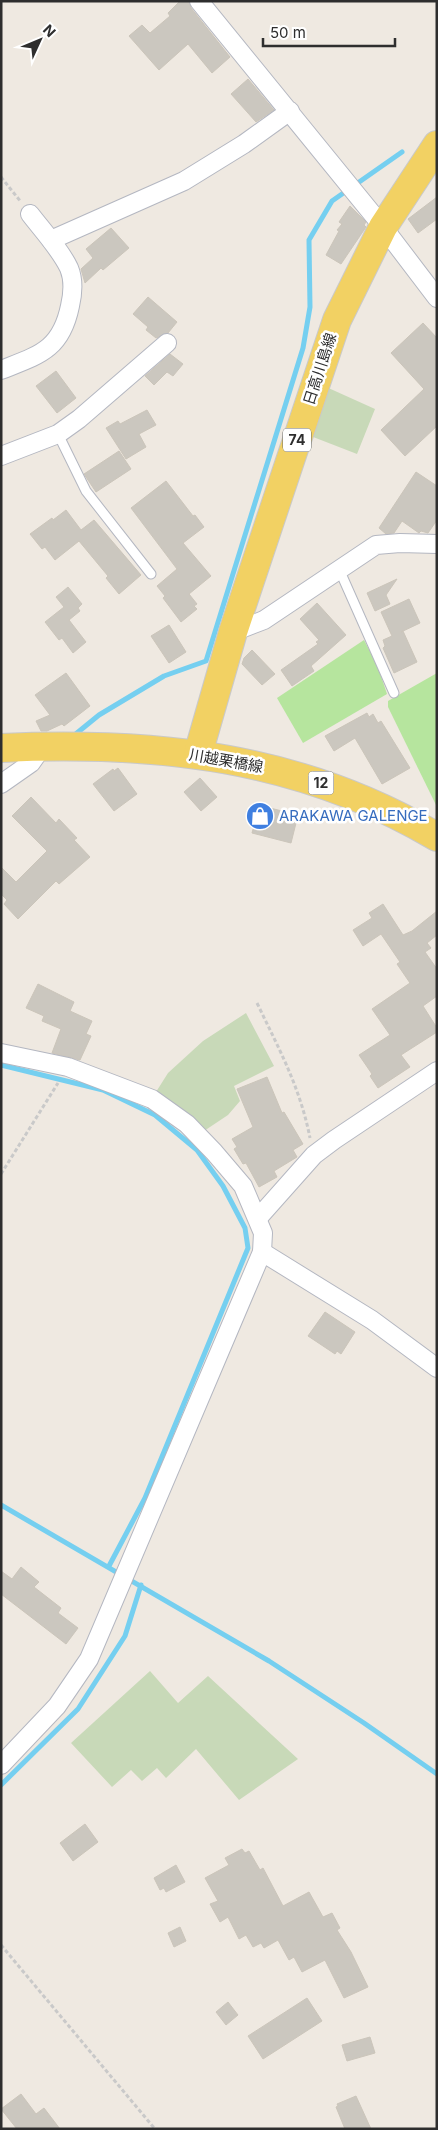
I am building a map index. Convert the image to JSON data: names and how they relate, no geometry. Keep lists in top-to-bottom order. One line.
{"streets":{"main road":["日高川島線","74","川越栗橋線","12"]},"crossings":[["日高川島線","川越栗橋線"]],"places":{"shop":["ARAKAWA GALENGE"]},"scale_bar":"50 m","north":"top right"}
